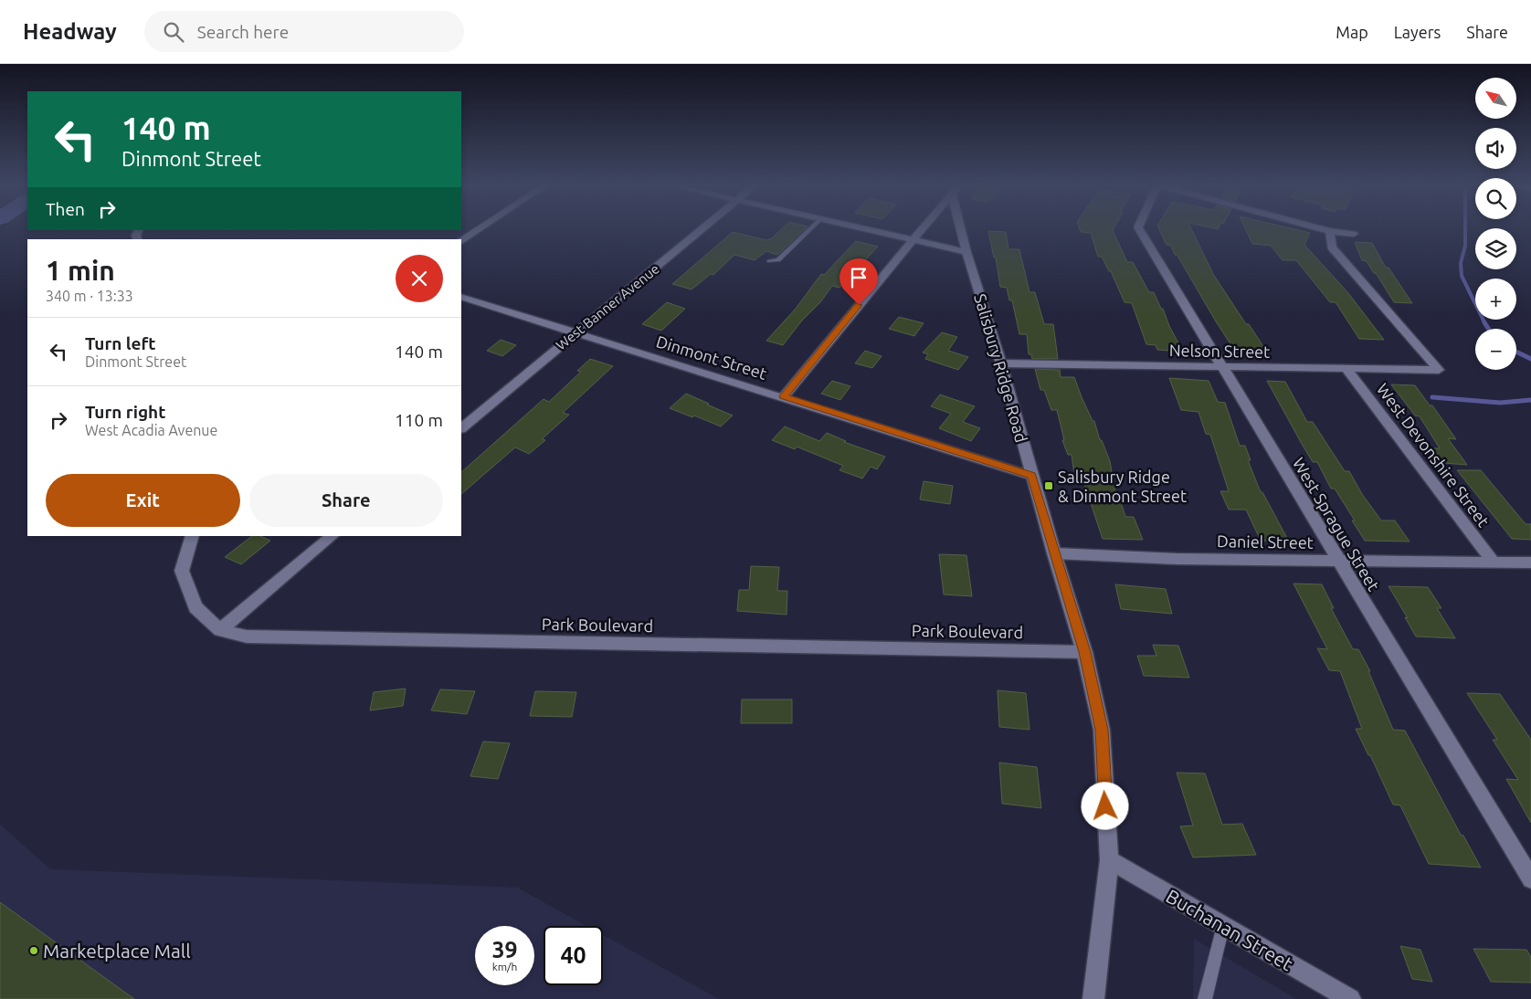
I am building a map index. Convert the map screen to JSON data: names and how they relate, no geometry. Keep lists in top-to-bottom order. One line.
{"streets":{"street":["West Banner Avenue","Nelson Street","Dinmont Street","Salisbury Ridge Road","West Devonshire Street","West Sprague Street","Daniel Street","Park Boulevard","Buchanan Street"]},"crossings":[["West Banner Avenue","Dinmont Street"],["Nelson Street","Salisbury Ridge Road"],["Nelson Street","West Devonshire Street"],["Nelson Street","West Sprague Street"],["Dinmont Street","Salisbury Ridge Road"],["Salisbury Ridge Road","Daniel Street"],["Salisbury Ridge Road","Park Boulevard"],["Salisbury Ridge Road","Buchanan Street"],["West Devonshire Street","Daniel Street"],["West Sprague Street","Daniel Street"]],"places":{"transit":["Salisbury Ridge & Dinmont Street"],"other":["Marketplace Mall"]},"north":"top left","page":{"header":"Headway","search":"Search here","nav":["Map","Layers","Share"],"map_buttons":["+","−"],"turn":["140 m","Dinmont Street"],"then":"Then","heading":["1 min","340 m · 13:33"],"list":[{"name":"Turn left","note":"Dinmont Street","value":"140 m"},{"name":"Turn right","note":"West Acadia Avenue","value":"110 m"}],"buttons":["Exit","Share"],"speed":"39 km/h","limit":"40"}}
